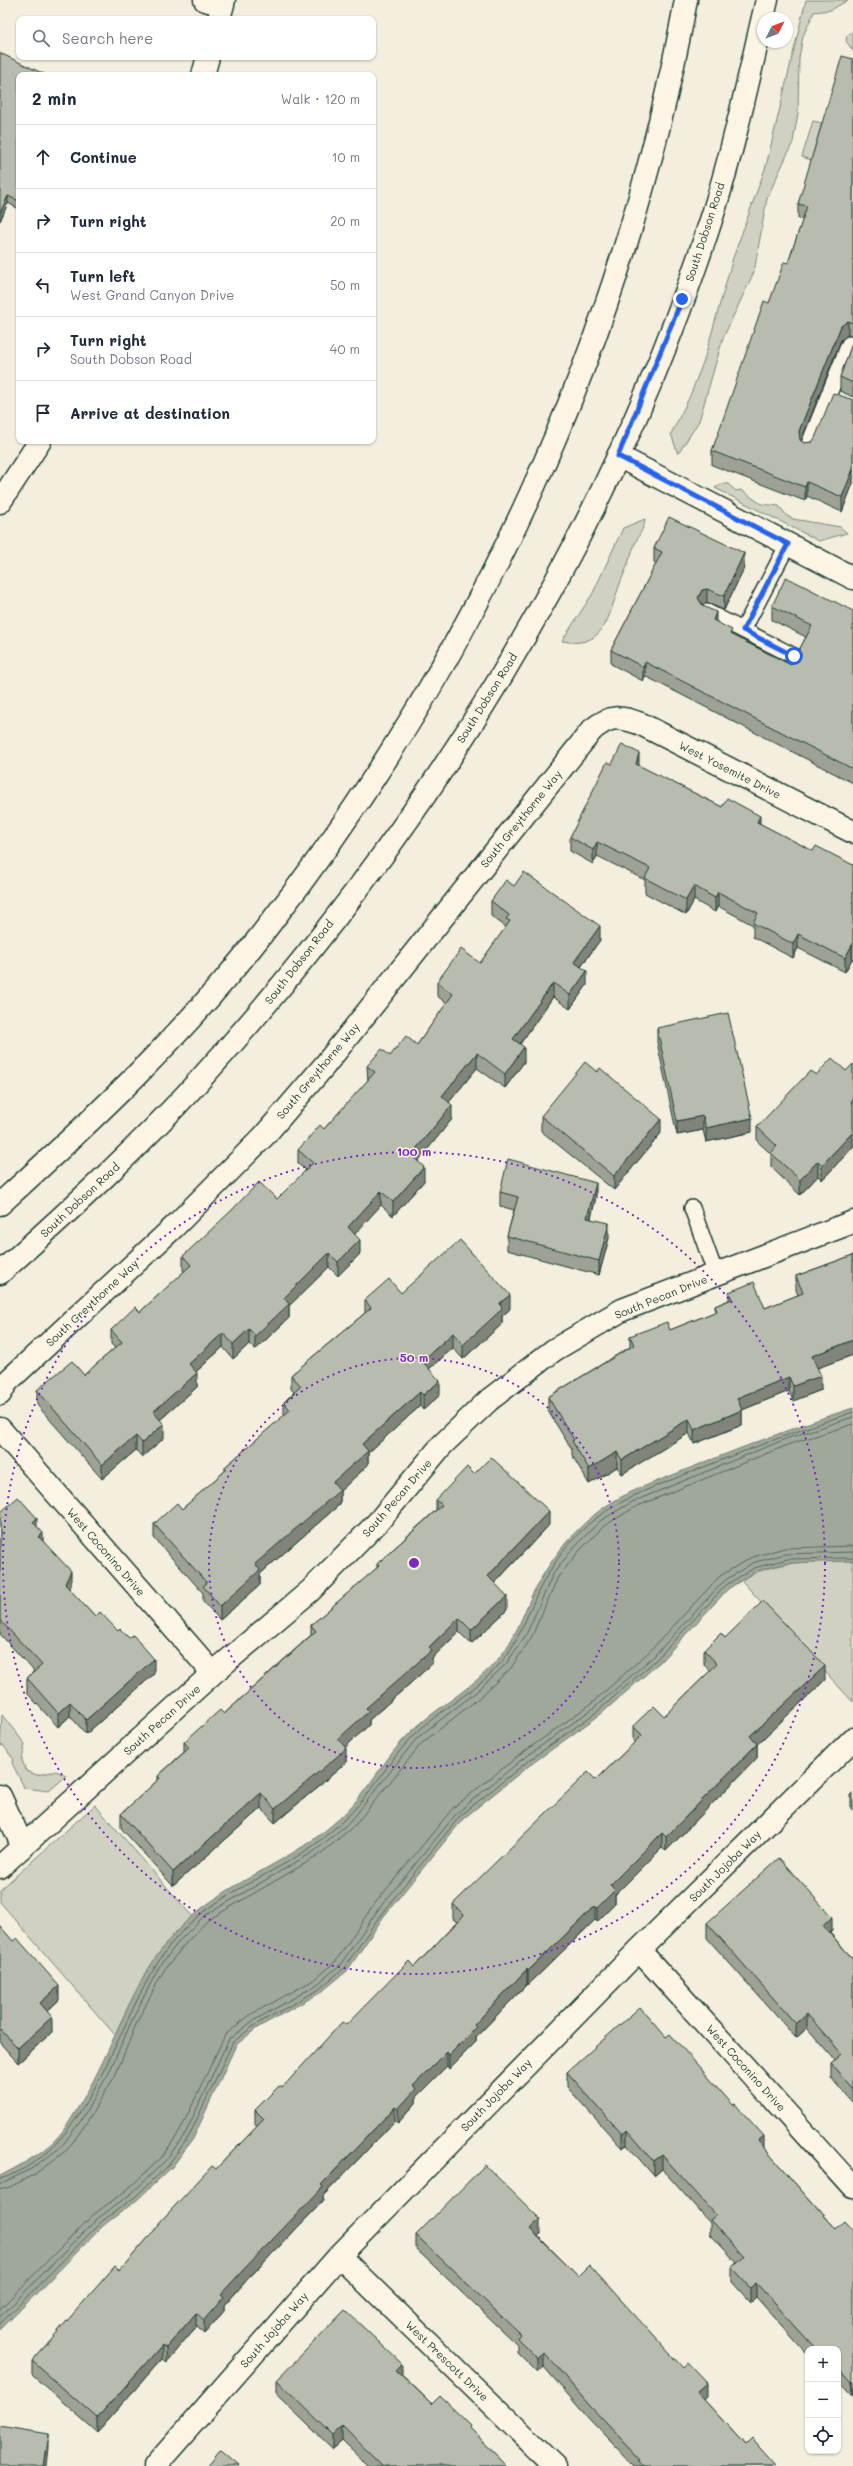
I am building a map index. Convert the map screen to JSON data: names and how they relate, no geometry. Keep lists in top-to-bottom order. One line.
{"streets":{"street":["South Dobson Road","West Yosemite Drive","South Greythorne Way","South Pecan Drive","West Coconino Drive","South Jojoba Way","West Prescott Drive"]},"crossings":[["West Yosemite Drive","South Greythorne Way"],["South Pecan Drive","West Coconino Drive"],["West Coconino Drive","South Jojoba Way"],["South Jojoba Way","West Prescott Drive"]],"north":"top right","page":{"search":"Search here","heading":["2 min","Walk · 120 m"],"list":[["Continue","10 m"],["Turn right","20 m"],["Turn left","West Grand Canyon Drive","50 m"],["Turn right","South Dobson Road","40 m"],"Arrive at destination"],"map_buttons":["+","−"]},"rings":["100 m","50 m"]}
